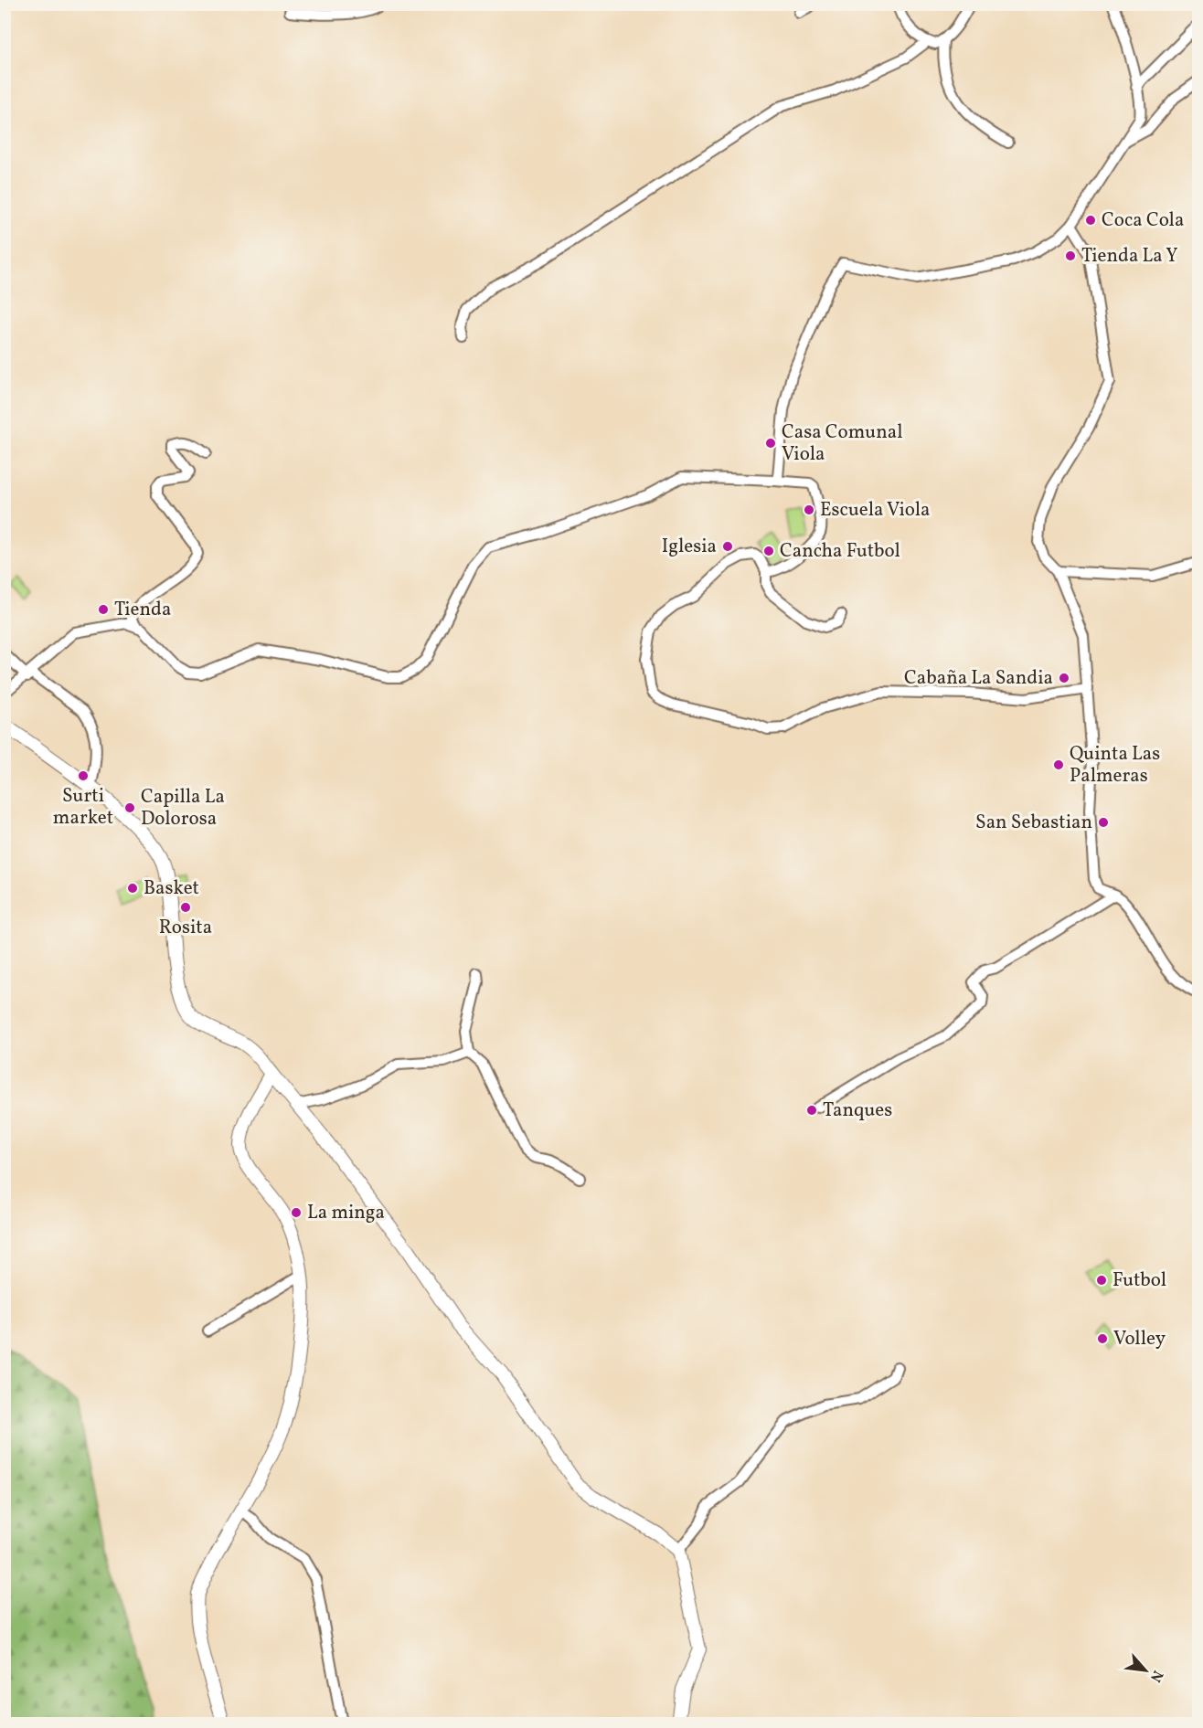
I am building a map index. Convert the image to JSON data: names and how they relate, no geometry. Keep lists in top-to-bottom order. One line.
{"places":["Coca Cola","Tienda La Y","Casa Comunal Viola","Escuela Viola","Iglesia","Cancha Futbol","Tienda","Cabaña La Sandia","Quinta Las Palmeras","Surti market","Capilla La Dolorosa","San Sebastian","Basket","Rosita","Tanques","La minga","Futbol","Volley"],"north":"bottom right"}
